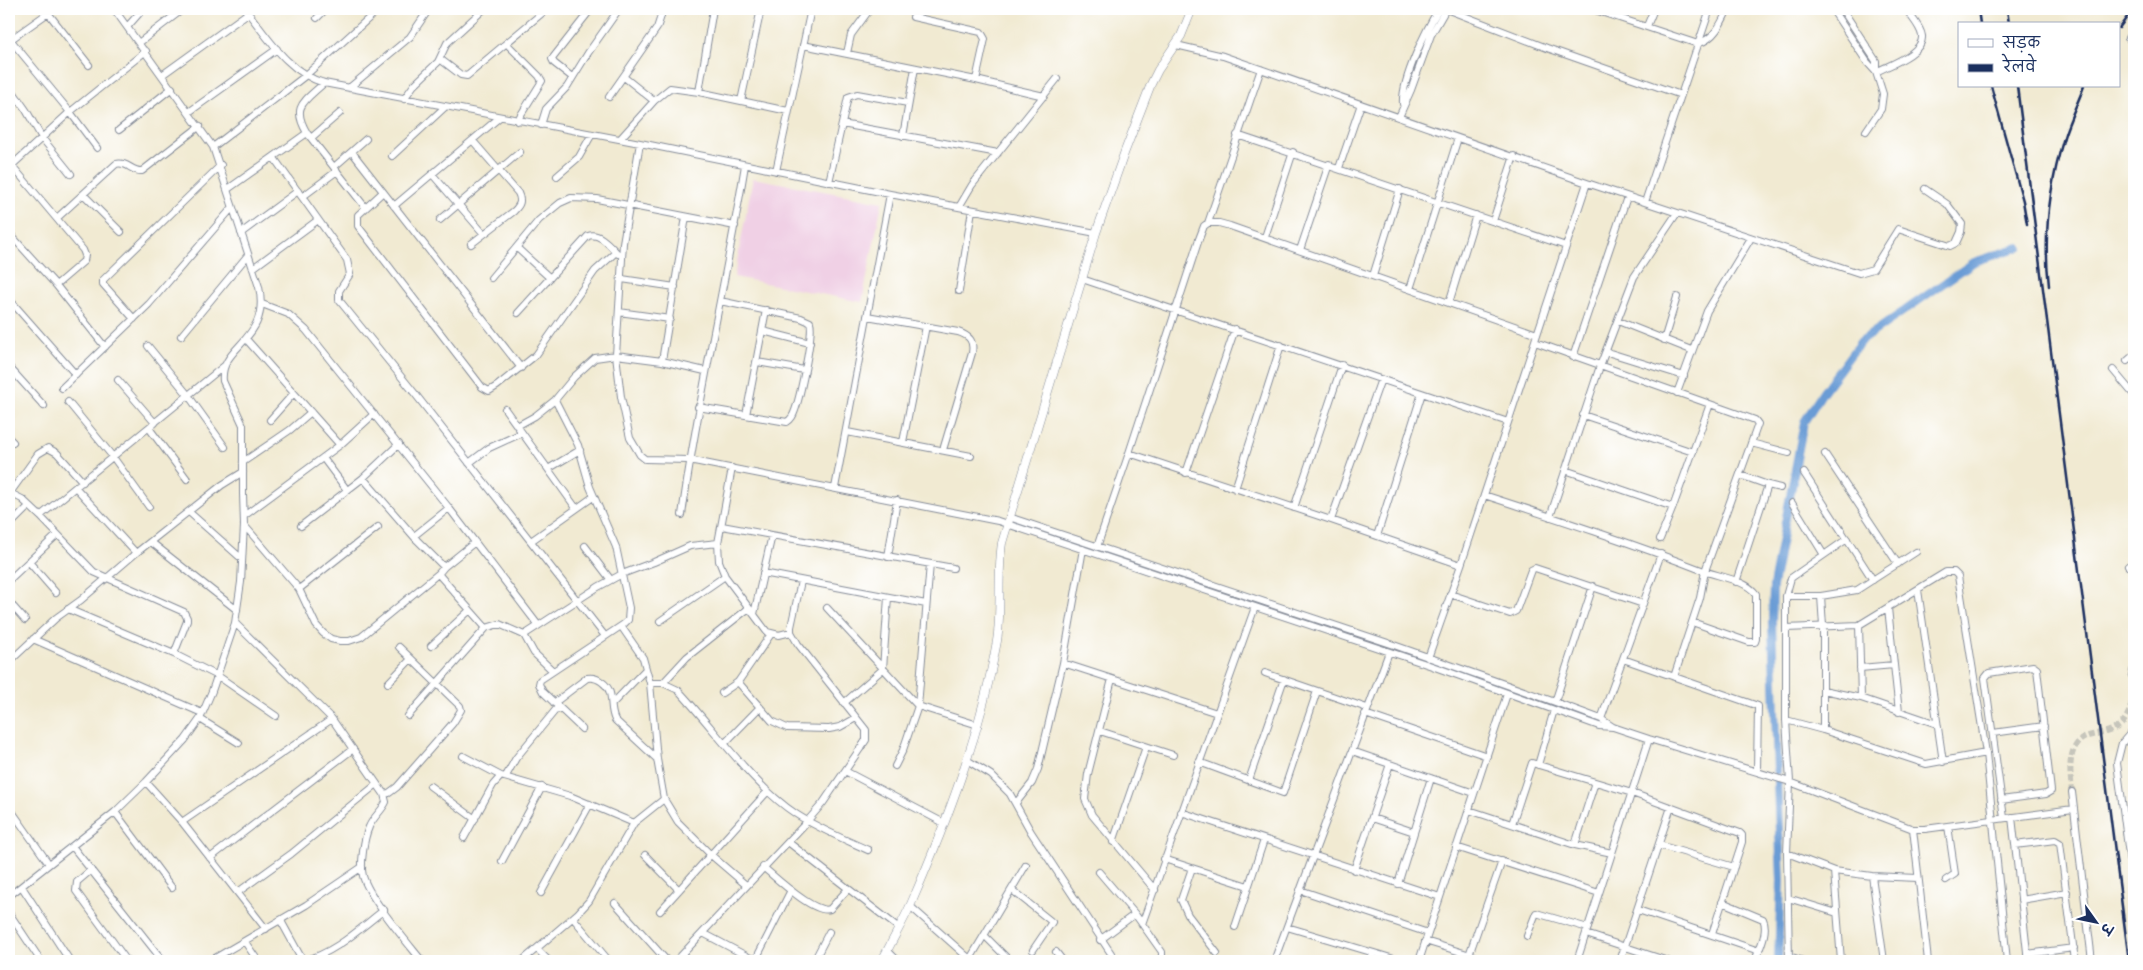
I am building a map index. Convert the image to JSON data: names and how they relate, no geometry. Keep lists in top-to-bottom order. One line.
{"legend":["सड़क","रेलवे"],"north":"bottom right"}
